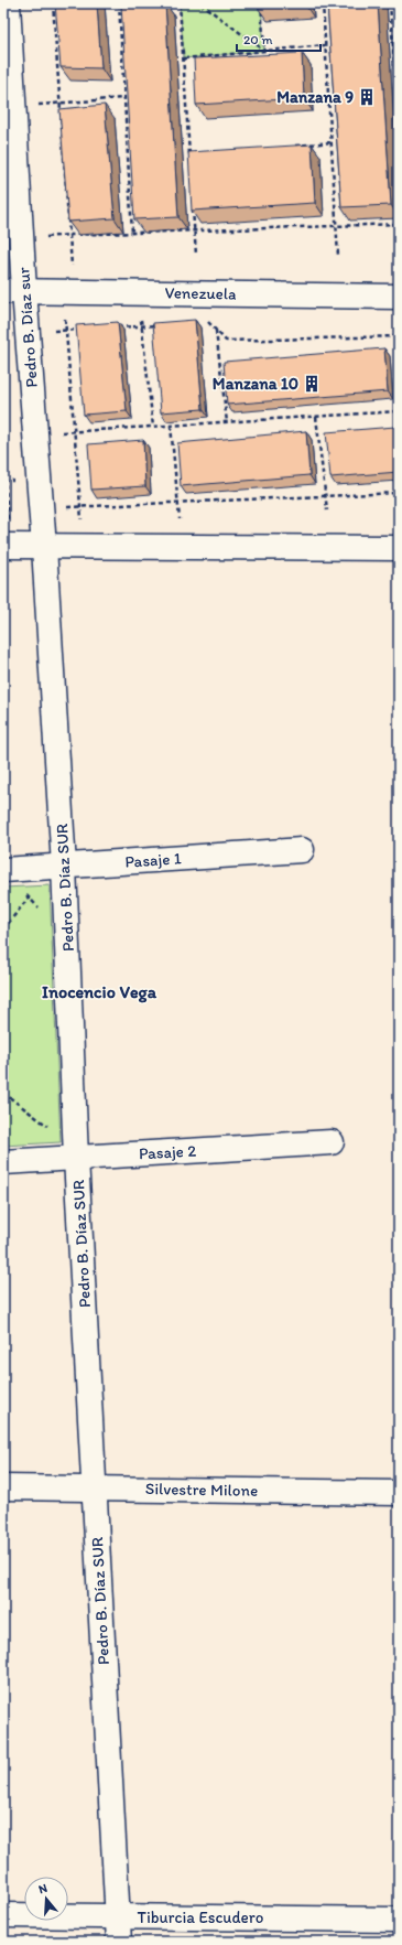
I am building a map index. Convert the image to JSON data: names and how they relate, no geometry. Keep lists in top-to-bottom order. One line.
{"streets":{"street":["Venezuela","Pedro B. Díaz sur","Pasaje 1","Pedro B. Díaz SUR","Pasaje 2","Silvestre Milone","Tiburcia Escudero"]},"crossings":[["Venezuela","Pedro B. Díaz sur"],["Pedro B. Díaz sur","Pedro B. Díaz SUR"],["Pasaje 1","Pedro B. Díaz SUR"],["Pedro B. Díaz SUR","Pasaje 2"],["Pedro B. Díaz SUR","Silvestre Milone"],["Pedro B. Díaz SUR","Tiburcia Escudero"]],"districts":["Inocencio Vega"],"places":{"building":["Manzana 9","Manzana 10"]},"scale_bar":"20 m","north":"top"}
